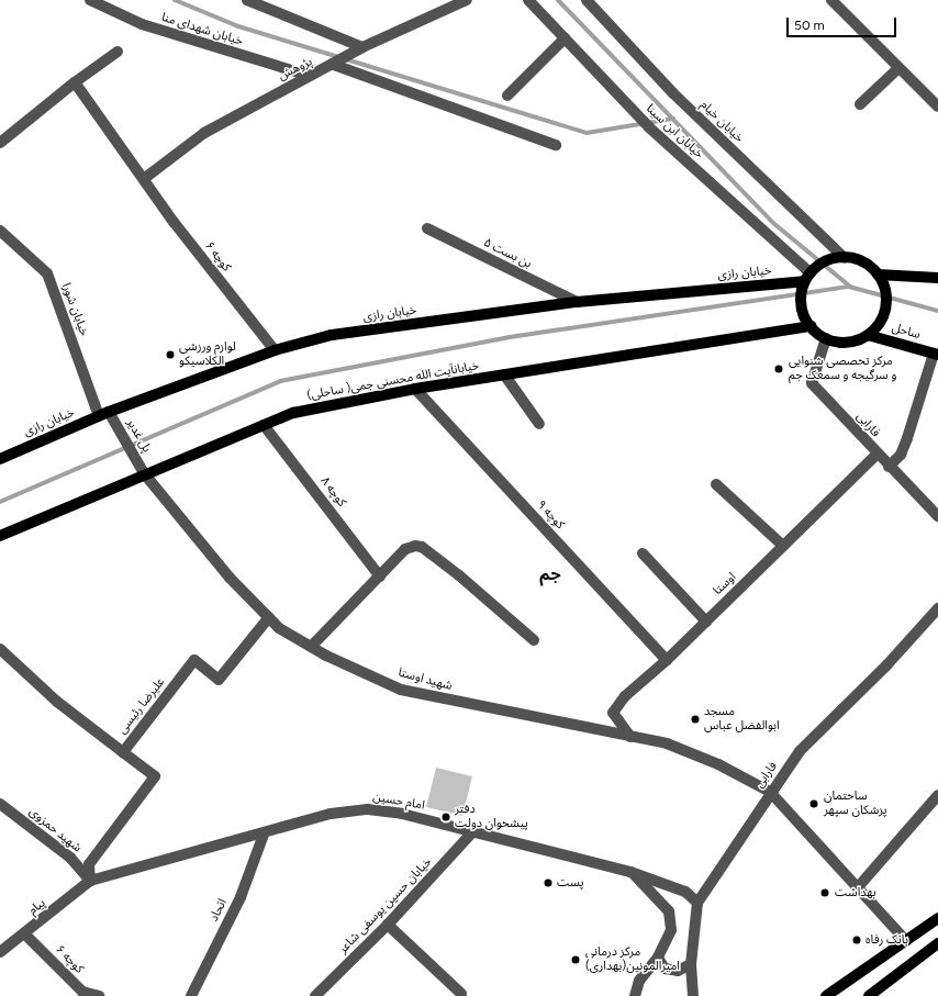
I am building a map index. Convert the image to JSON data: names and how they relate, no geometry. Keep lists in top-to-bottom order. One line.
{"streets":{"main road":["خیابان رازی","ساحل","خیابانآیت الله محسنی جمی( ساحلی)"],"street":["خیابان شهدای منا","پژوهش","خیابان خیام","خیابان ابن سینا","بن بست ۵","کوچه ۶","خیابان شورا","فارابی","پل غدیر","کوچه ۸","کوچه ۹","اوستا","شهید اوستا","علیرضا رئیسی","امام حسین","شهید حمزوی","خیابان حسین یوسفی شاعر","پیام","اتحاد"]},"crossings":[["خیابان شهدای منا","پژوهش"],["پژوهش","کوچه ۶"],["خیابان خیام","خیابان ابن سینا"],["خیابان خیام","خیابان رازی"],["خیابان خیام","ساحل"],["خیابان خیام","خیابانآیت الله محسنی جمی( ساحلی)"],["خیابان خیام","فارابی"],["خیابان ابن سینا","خیابان رازی"],["خیابان ابن سینا","ساحل"],["خیابان ابن سینا","خیابانآیت الله محسنی جمی( ساحلی)"],["خیابان ابن سینا","فارابی"],["بن بست ۵","خیابان رازی"],["کوچه ۶","خیابان رازی"],["کوچه ۶","پیام"],["خیابان رازی","خیابان شورا"],["خیابان رازی","ساحل"],["خیابان رازی","خیابانآیت الله محسنی جمی( ساحلی)"],["خیابان رازی","فارابی"],["خیابان رازی","پل غدیر"],["خیابان شورا","پل غدیر"],["ساحل","خیابانآیت الله محسنی جمی( ساحلی)"],["ساحل","فارابی"],["خیابانآیت الله محسنی جمی( ساحلی)","فارابی"],["خیابانآیت الله محسنی جمی( ساحلی)","پل غدیر"],["خیابانآیت الله محسنی جمی( ساحلی)","کوچه ۸"],["خیابانآیت الله محسنی جمی( ساحلی)","کوچه ۹"],["خیابانآیت الله محسنی جمی( ساحلی)","شهید اوستا"],["فارابی","اوستا"],["فارابی","شهید اوستا"],["فارابی","امام حسین"],["پل غدیر","شهید اوستا"],["کوچه ۹","اوستا"],["اوستا","شهید اوستا"],["شهید اوستا","علیرضا رئیسی"],["امام حسین","شهید حمزوی"],["امام حسین","خیابان حسین یوسفی شاعر"],["امام حسین","پیام"],["امام حسین","اتحاد"],["شهید حمزوی","پیام"]],"districts":["جم"],"places":["لوازم ورزشی الکلاسیکو","مرکز تخصصی شنوایی و سرگیجه و سمعک جم","مسجد ابوالفضل عباس","ساختمان پزشکان سپهر","دفتر پیشخوان دولت","پست","بهداشت","بانک رفاه","مرکز درمانی امیرالمونین(بهداری)"],"scale_bar":"50 m"}
